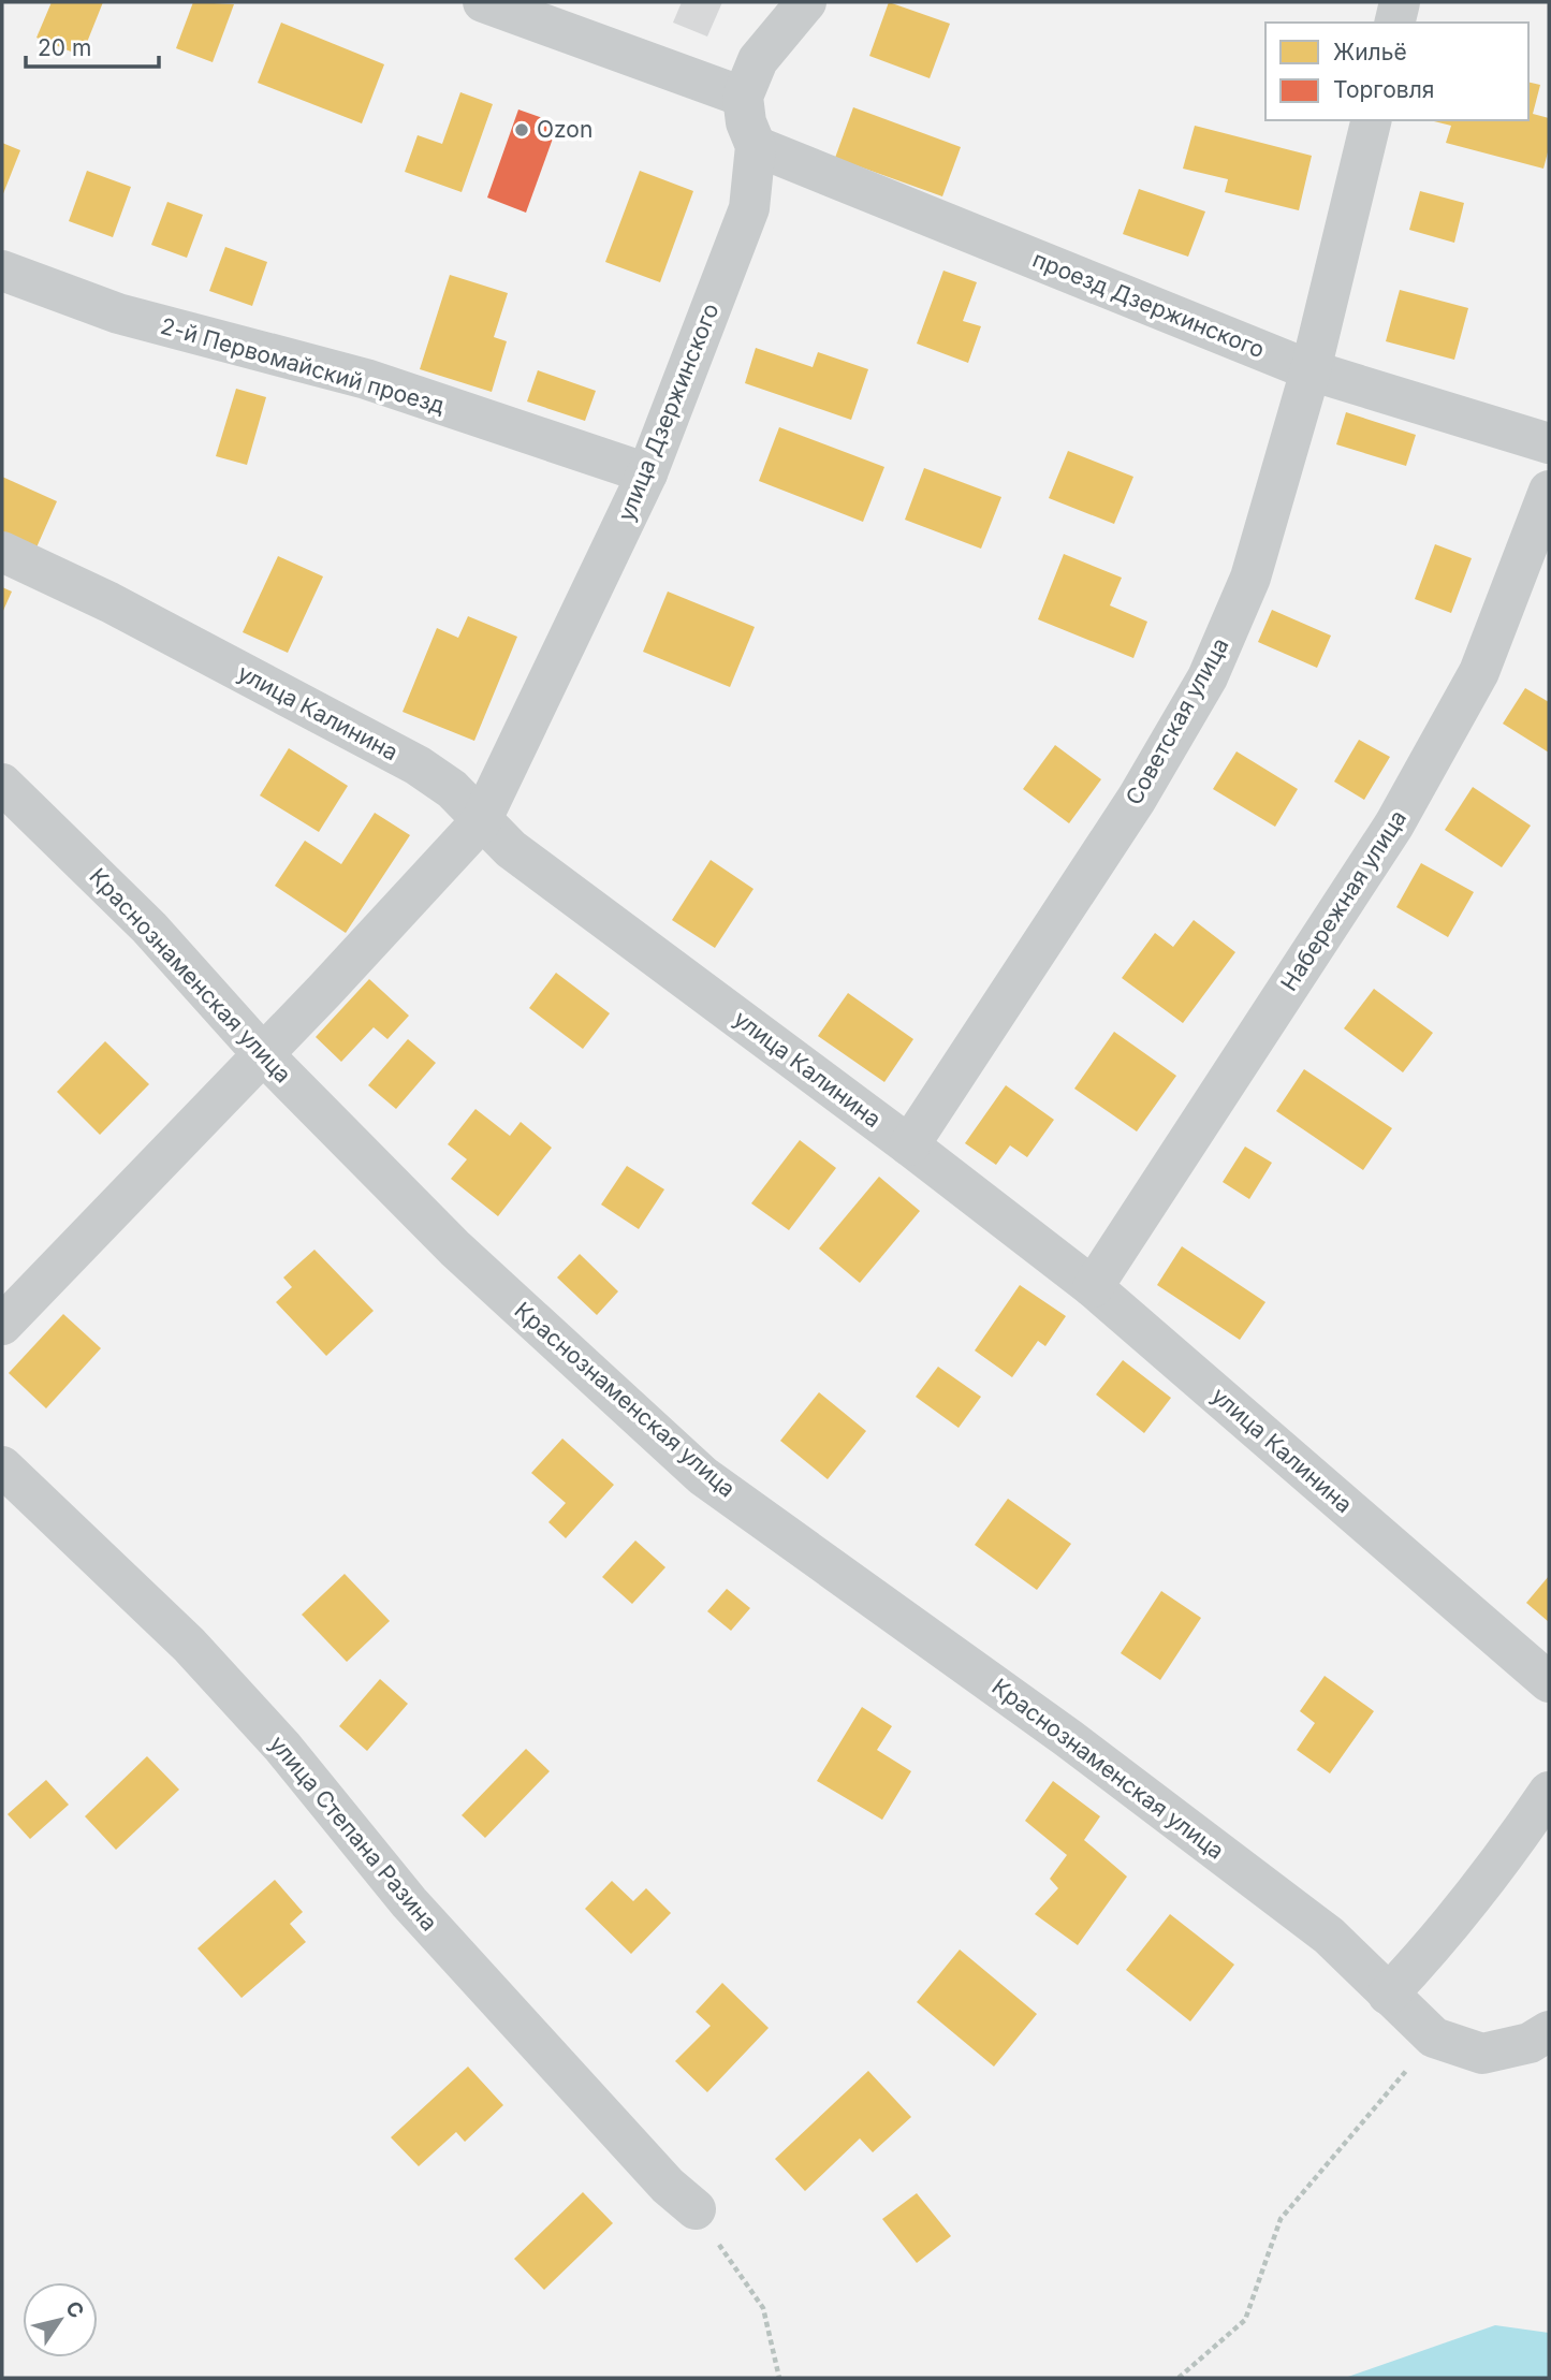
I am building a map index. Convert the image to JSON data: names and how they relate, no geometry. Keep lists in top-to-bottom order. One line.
{"streets":{"street":["проезд Дзержинского","2-й Первомайский проезд","улица Дзержинского","улица Калинина","Советская улица","Набережная улица","Краснознаменская улица","улица Степана Разина"]},"crossings":[["проезд Дзержинского","улица Дзержинского"],["проезд Дзержинского","Советская улица"],["2-й Первомайский проезд","улица Дзержинского"],["улица Дзержинского","улица Калинина"],["улица Дзержинского","Краснознаменская улица"],["улица Калинина","Советская улица"],["улица Калинина","Набережная улица"]],"places":["Ozon"],"legend":["Жильё","Торговля"],"scale_bar":"20 m","north":"top right"}
